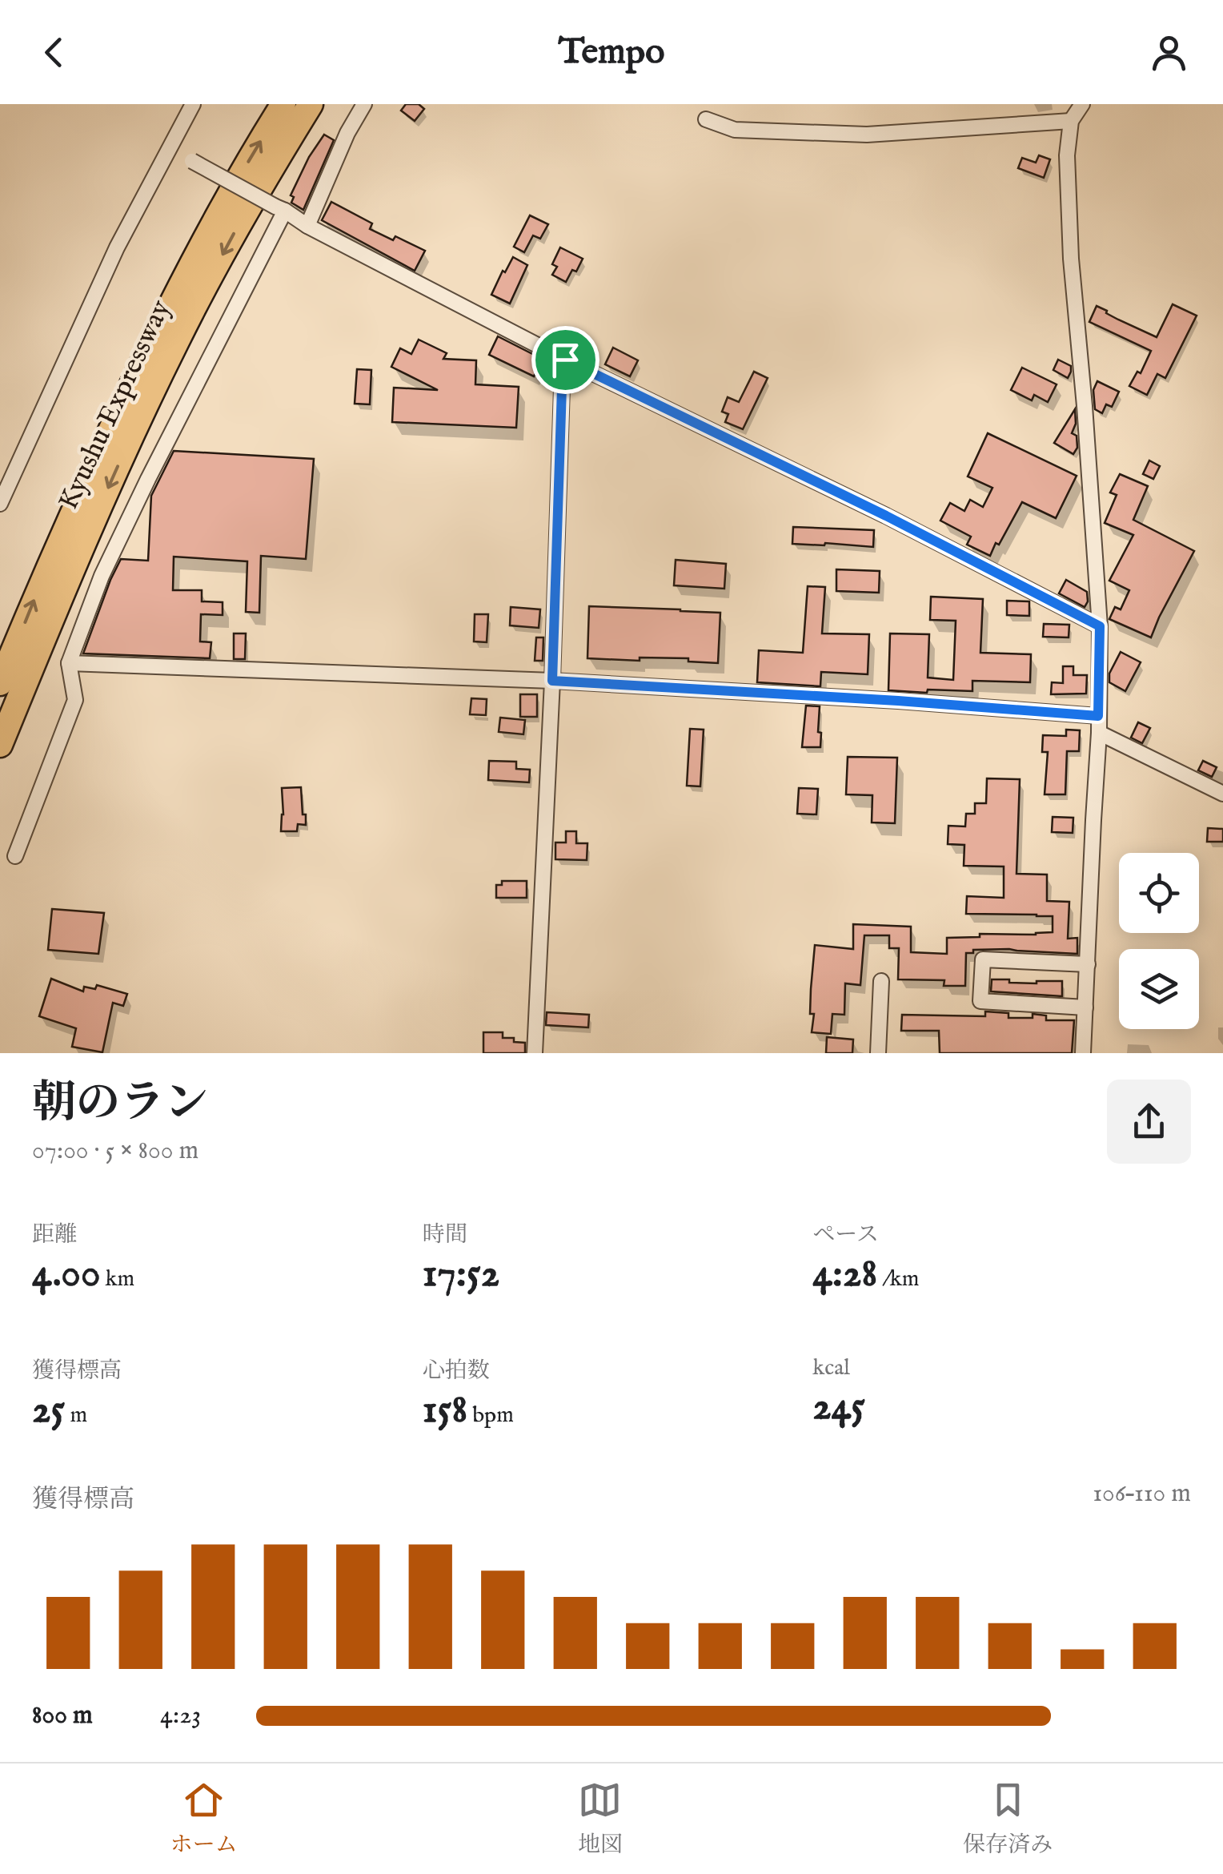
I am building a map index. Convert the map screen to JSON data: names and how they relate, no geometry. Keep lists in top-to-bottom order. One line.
{"streets":{"highway":["Kyushu Expressway"]},"page":{"header":"Tempo","heading":["朝のラン","07:00 · 5 × 800 m"],"stats":[["距離","4.00 km"],["時間","17:52"],["ペース","4:28 /km"],["獲得標高","25 m"],["心拍数","158 bpm"],["kcal","245"]],"chart":["獲得標高","106–110 m"],"list":[{"name":"800 m","note":"4:23"}],"tabs":["ホーム","地図","保存済み"]}}
